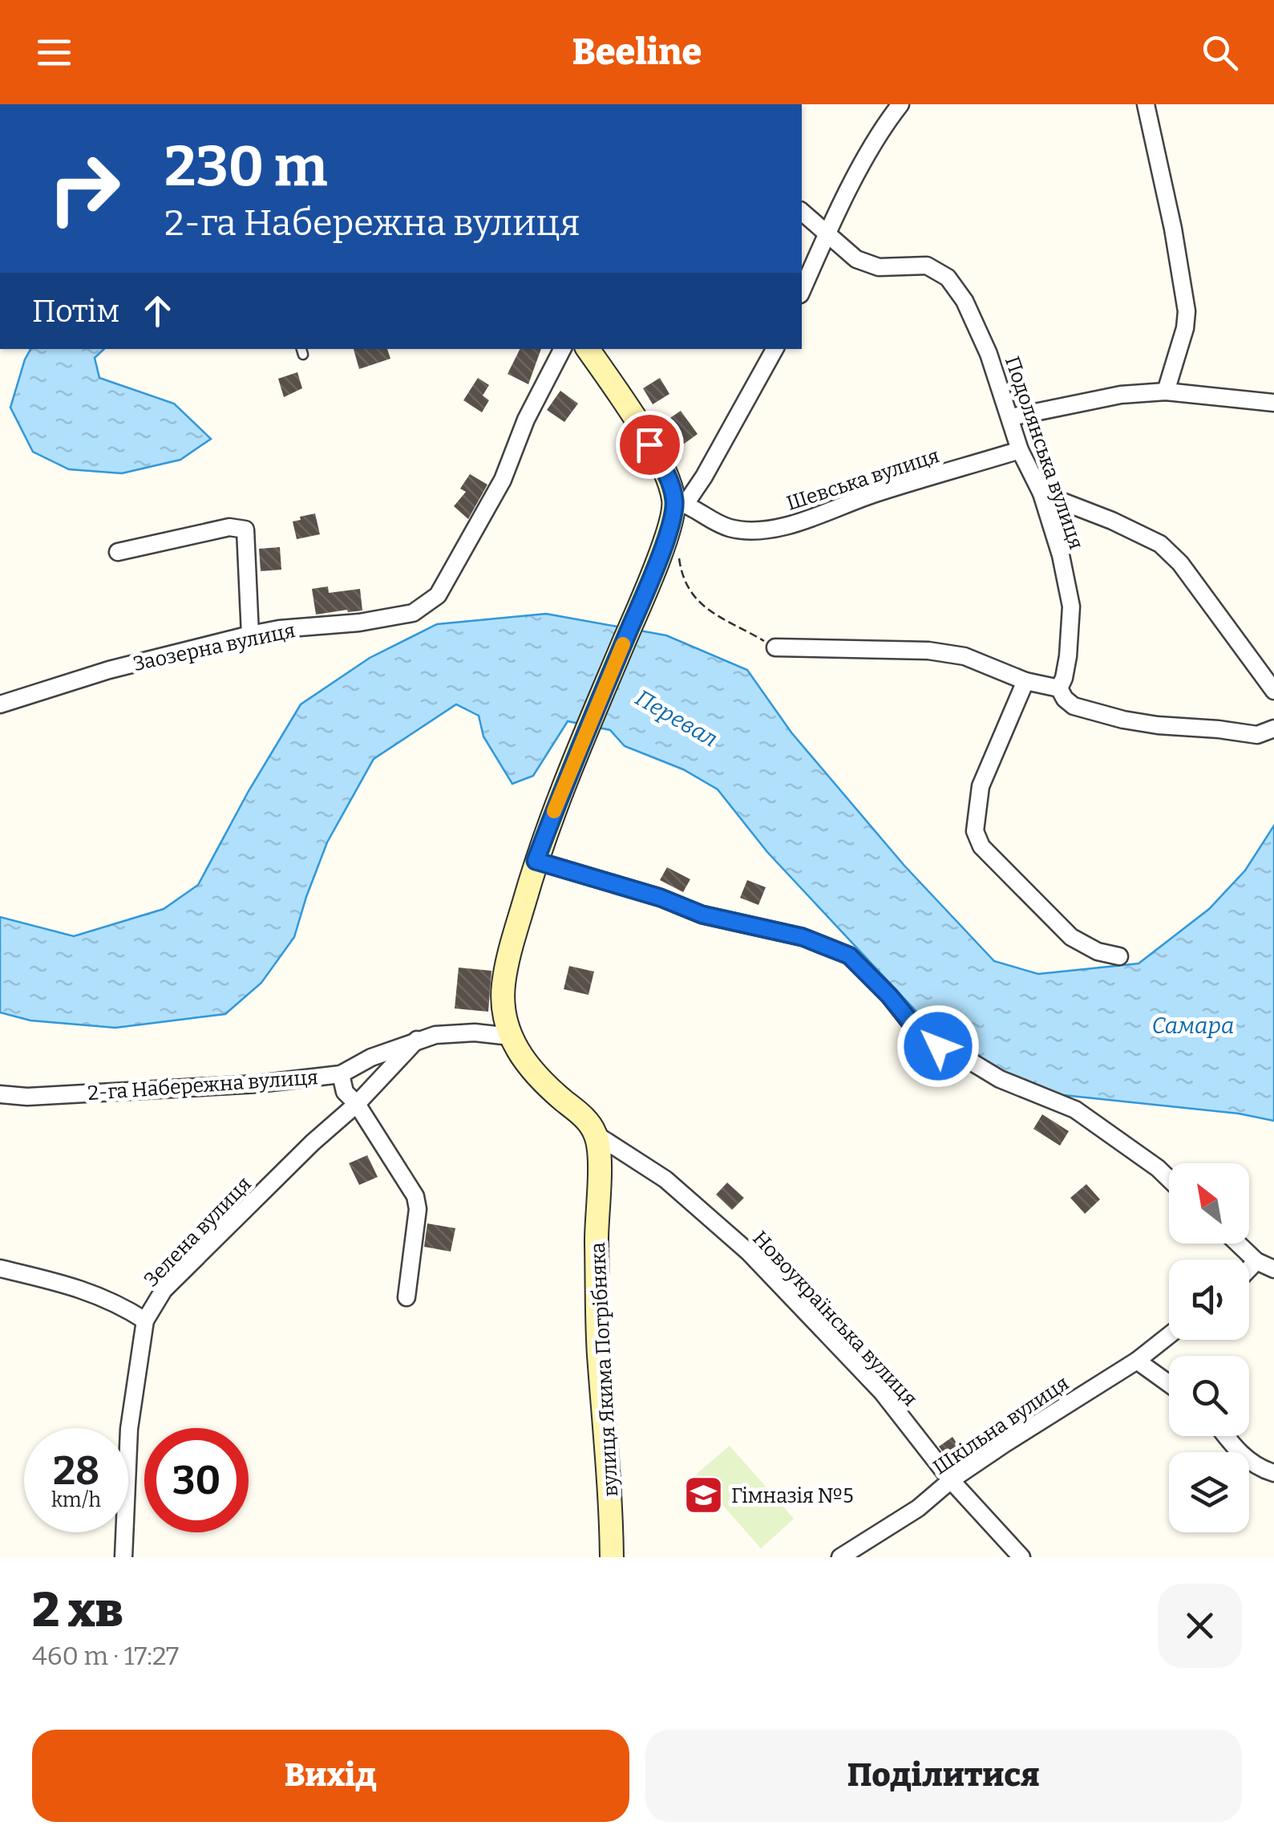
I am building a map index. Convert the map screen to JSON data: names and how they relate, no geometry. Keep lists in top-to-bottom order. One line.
{"streets":{"street":["Подолянська вулиця","Шевська вулиця","Заозерна вулиця","2-га Набережна вулиця","Зелена вулиця","Новоукраїнська вулиця","вулиця Якима Погрібняка","Шкільна вулиця"]},"crossings":[["Подолянська вулиця","Шевська вулиця"],["2-га Набережна вулиця","Зелена вулиця"],["Новоукраїнська вулиця","вулиця Якима Погрібняка"],["Новоукраїнська вулиця","Шкільна вулиця"]],"water":["Перевал","Самара"],"places":{"school or university":["Гімназія №5"]},"north":"top left","page":{"header":"Beeline","turn":["230 m","2-га Набережна вулиця"],"then":"Потім","speed":"28 km/h","limit":"30","heading":["2 хв","460 m · 17:27"],"buttons":["Вихід","Поділитися"]}}
